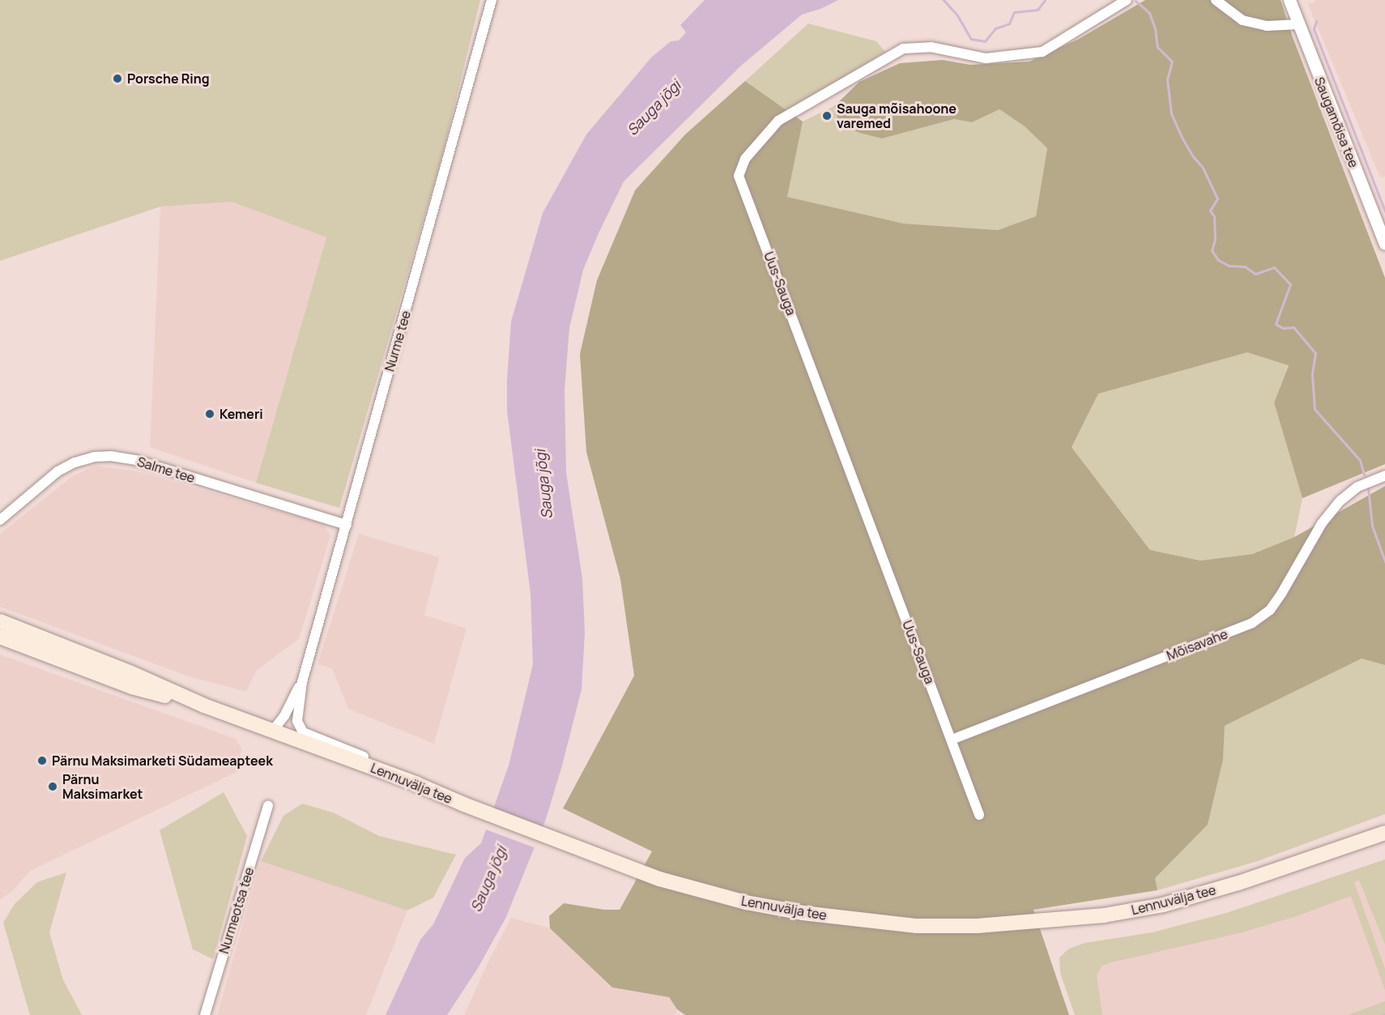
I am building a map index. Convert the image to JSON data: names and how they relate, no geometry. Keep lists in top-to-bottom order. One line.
{"streets":{"main road":["Lennuvälja tee"],"street":["Saugamõisa tee","Uus-Sauga","Nurme tee","Salme tee","Mõisavahe","Nurmeotsa tee"]},"crossings":[["Uus-Sauga","Mõisavahe"],["Nurme tee","Salme tee"],["Nurme tee","Lennuvälja tee"]],"water":["Sauga jõgi"],"places":["Porsche Ring","Sauga mõisahoone varemed","Kemeri","Pärnu Maksimarketi Südameapteek","Pärnu Maksimarket"]}
